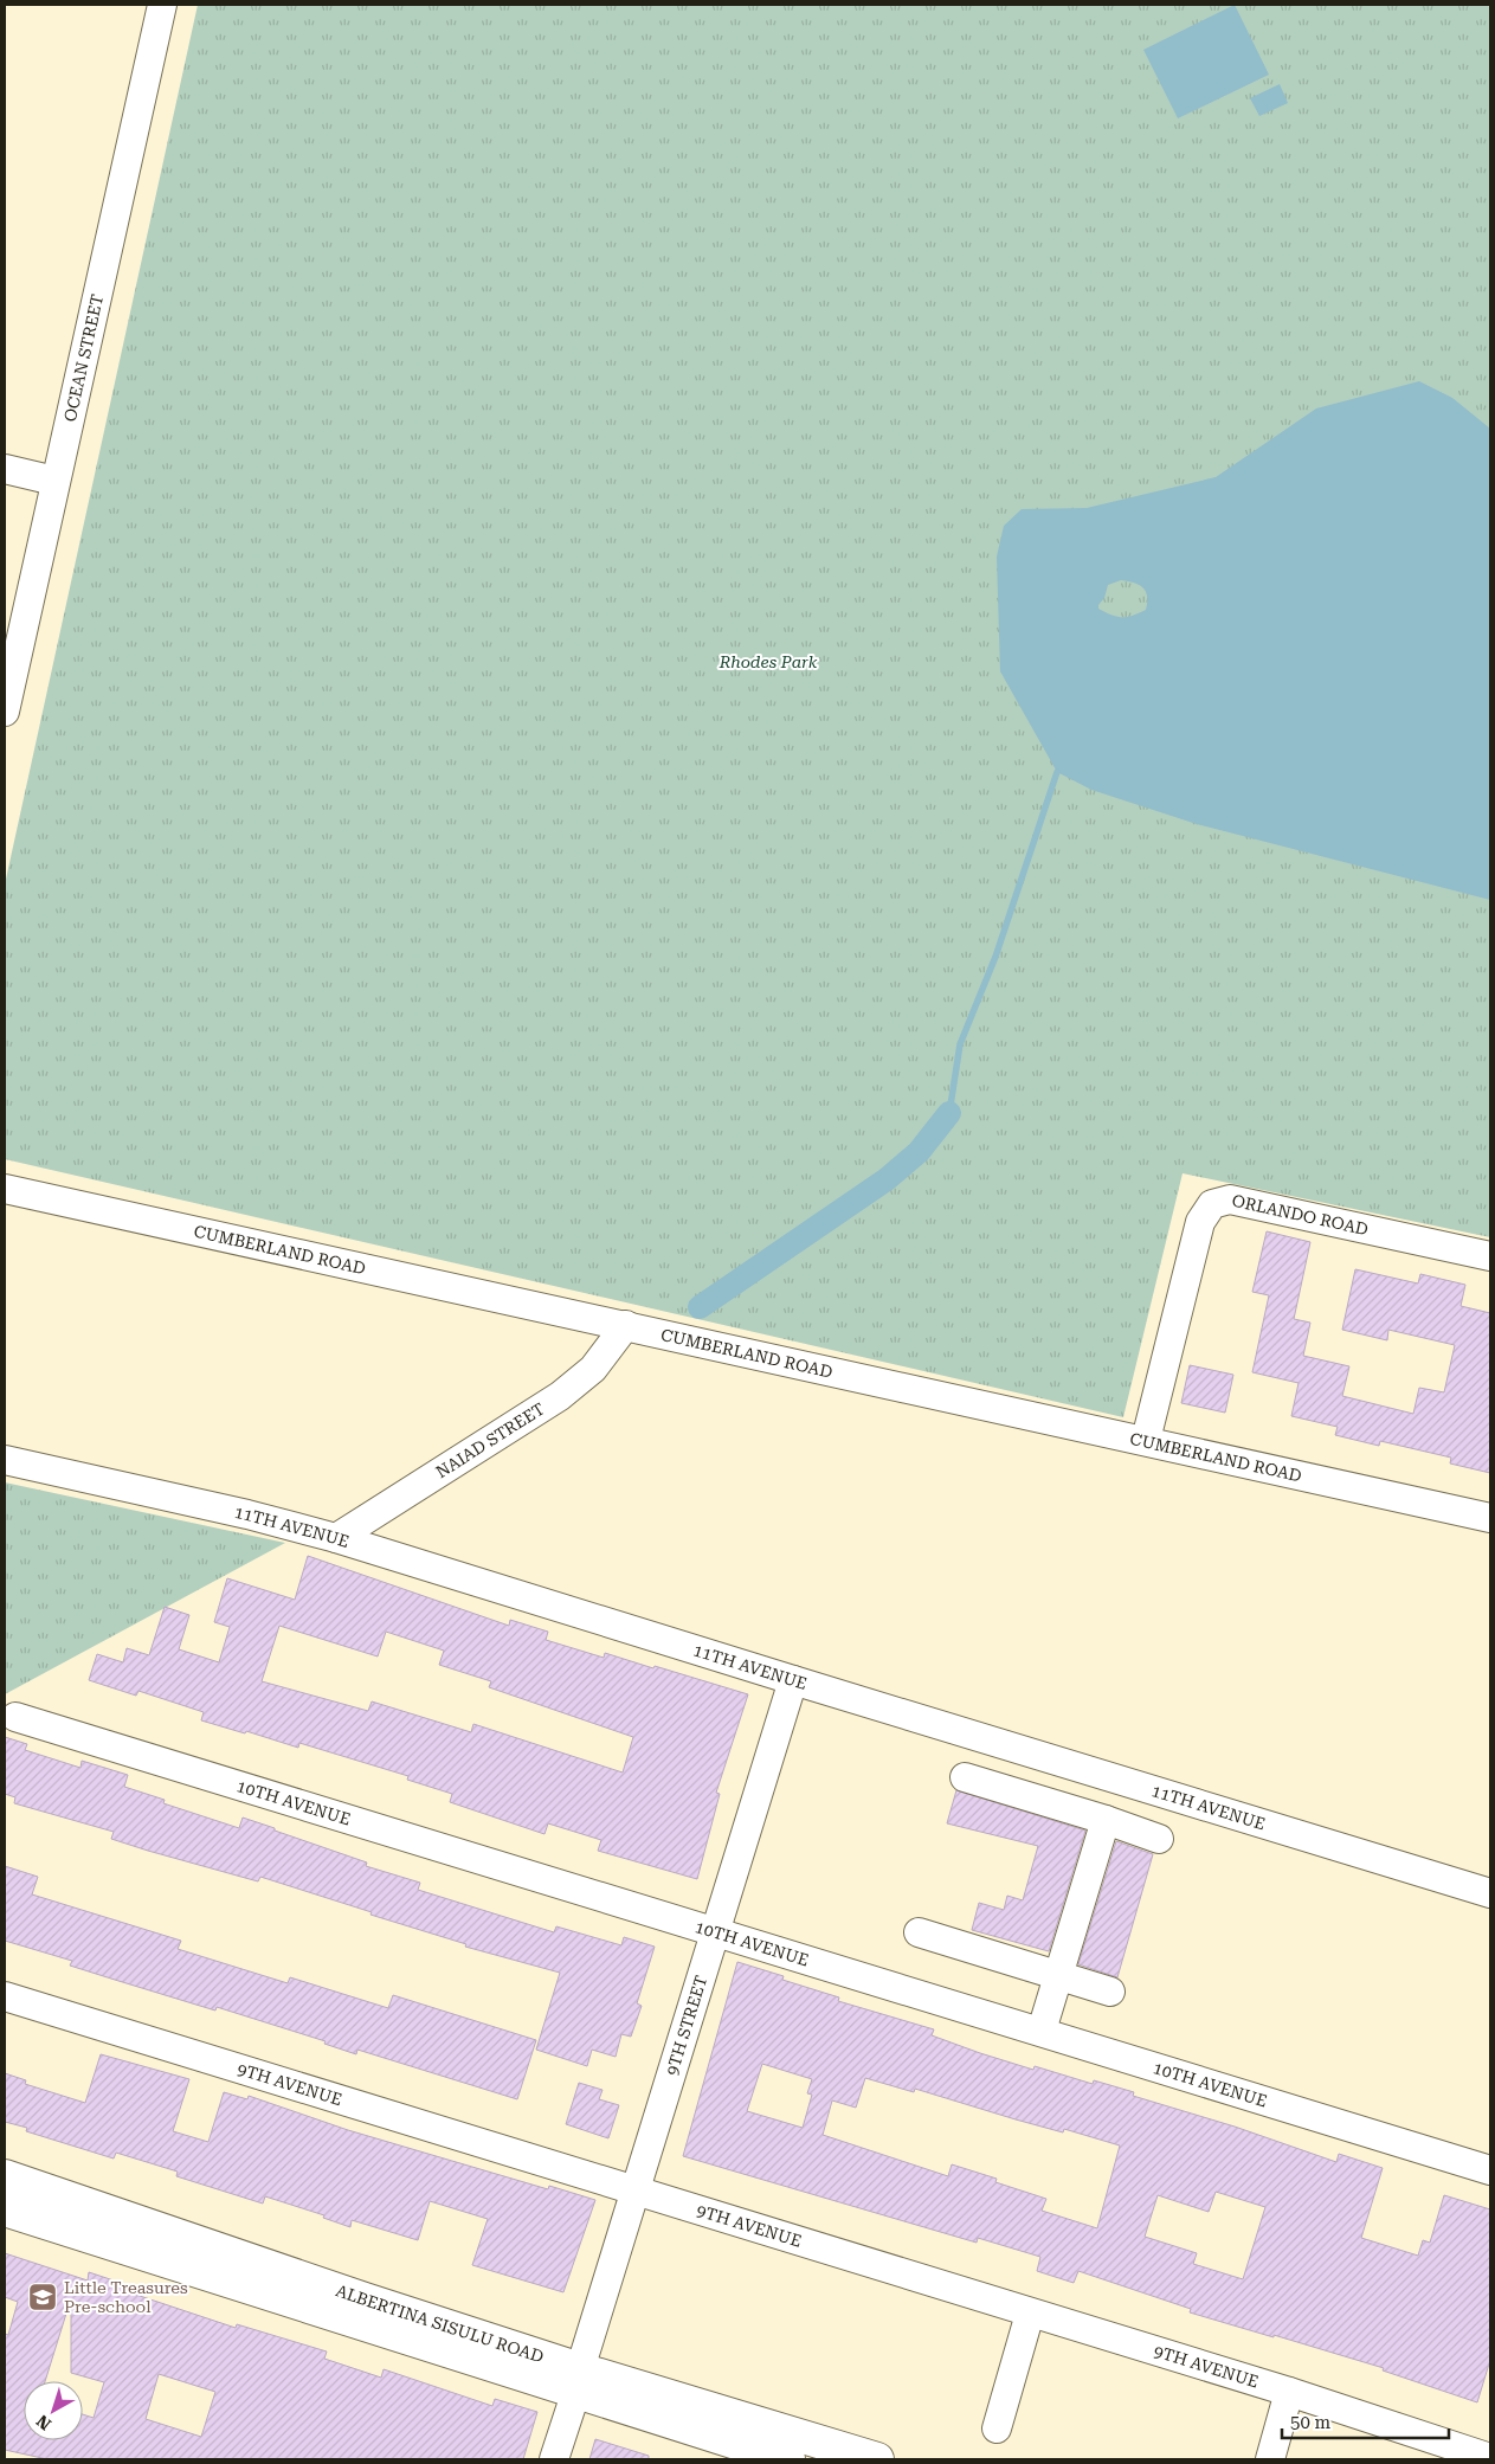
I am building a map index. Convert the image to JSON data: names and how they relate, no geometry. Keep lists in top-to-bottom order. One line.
{"streets":{"main road":["ALBERTINA SISULU ROAD"],"street":["OCEAN STREET","ORLANDO ROAD","CUMBERLAND ROAD","NAIAD STREET","11TH AVENUE","10TH AVENUE","9TH STREET","9TH AVENUE"]},"crossings":[["ORLANDO ROAD","CUMBERLAND ROAD"],["CUMBERLAND ROAD","NAIAD STREET"],["NAIAD STREET","11TH AVENUE"],["11TH AVENUE","9TH STREET"],["10TH AVENUE","9TH STREET"],["9TH STREET","9TH AVENUE"],["9TH STREET","ALBERTINA SISULU ROAD"]],"parks":["Rhodes Park"],"places":{"school or university":["Little Treasures Pre-school"]},"scale_bar":"50 m","north":"bottom left"}
